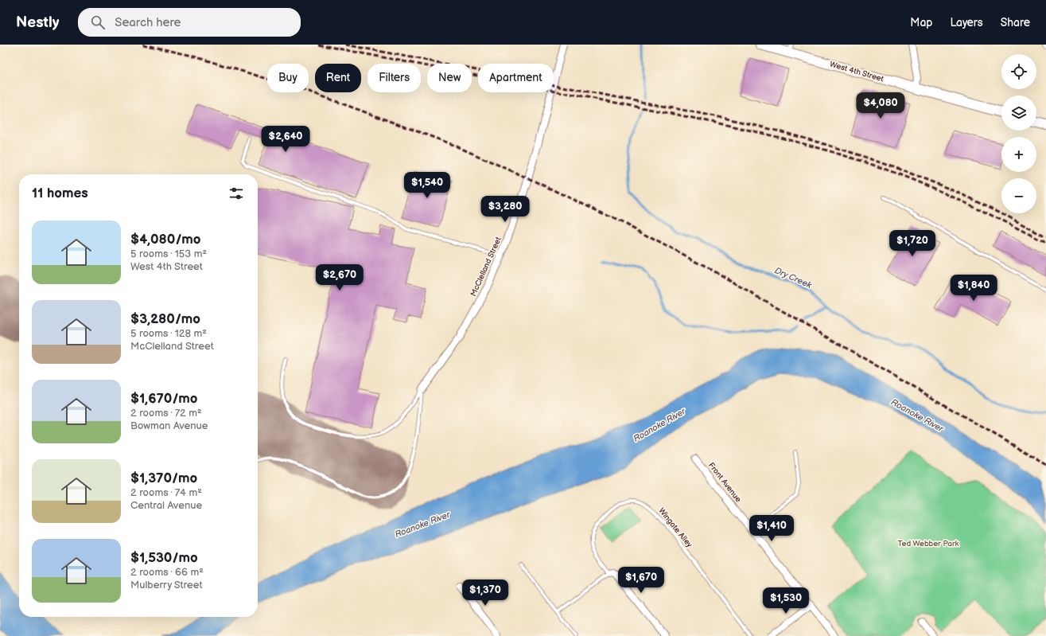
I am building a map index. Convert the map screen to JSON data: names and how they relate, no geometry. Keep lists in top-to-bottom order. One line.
{"streets":{"main road":["West 4th Street"],"street":["McClelland Street","Front Avenue"],"lane":["Wingate Alley"]},"water":["Dry Creek","Roanoke River"],"parks":["Ted Webber Park"],"page":{"header":"Nestly","search":"Search here","nav":["Map","Layers","Share"],"map_buttons":["+","−"],"chip":["Buy","Rent","Filters","New","Apartment"],"price":["$4,080","$2,640","$1,540","$3,280","$1,720","$2,670","$1,840","$1,410","$1,670","$1,370","$1,530"],"heading":"11 homes","list":[{"name":"$4,080/mo","note":"5 rooms · 153 m² · West 4th Street"},{"name":"$3,280/mo","note":"5 rooms · 128 m² · McClelland Street"},{"name":"$1,670/mo","note":"2 rooms · 72 m² · Bowman Avenue"},{"name":"$1,370/mo","note":"2 rooms · 74 m² · Central Avenue"},{"name":"$1,530/mo","note":"2 rooms · 66 m² · Mulberry Street"}]}}
